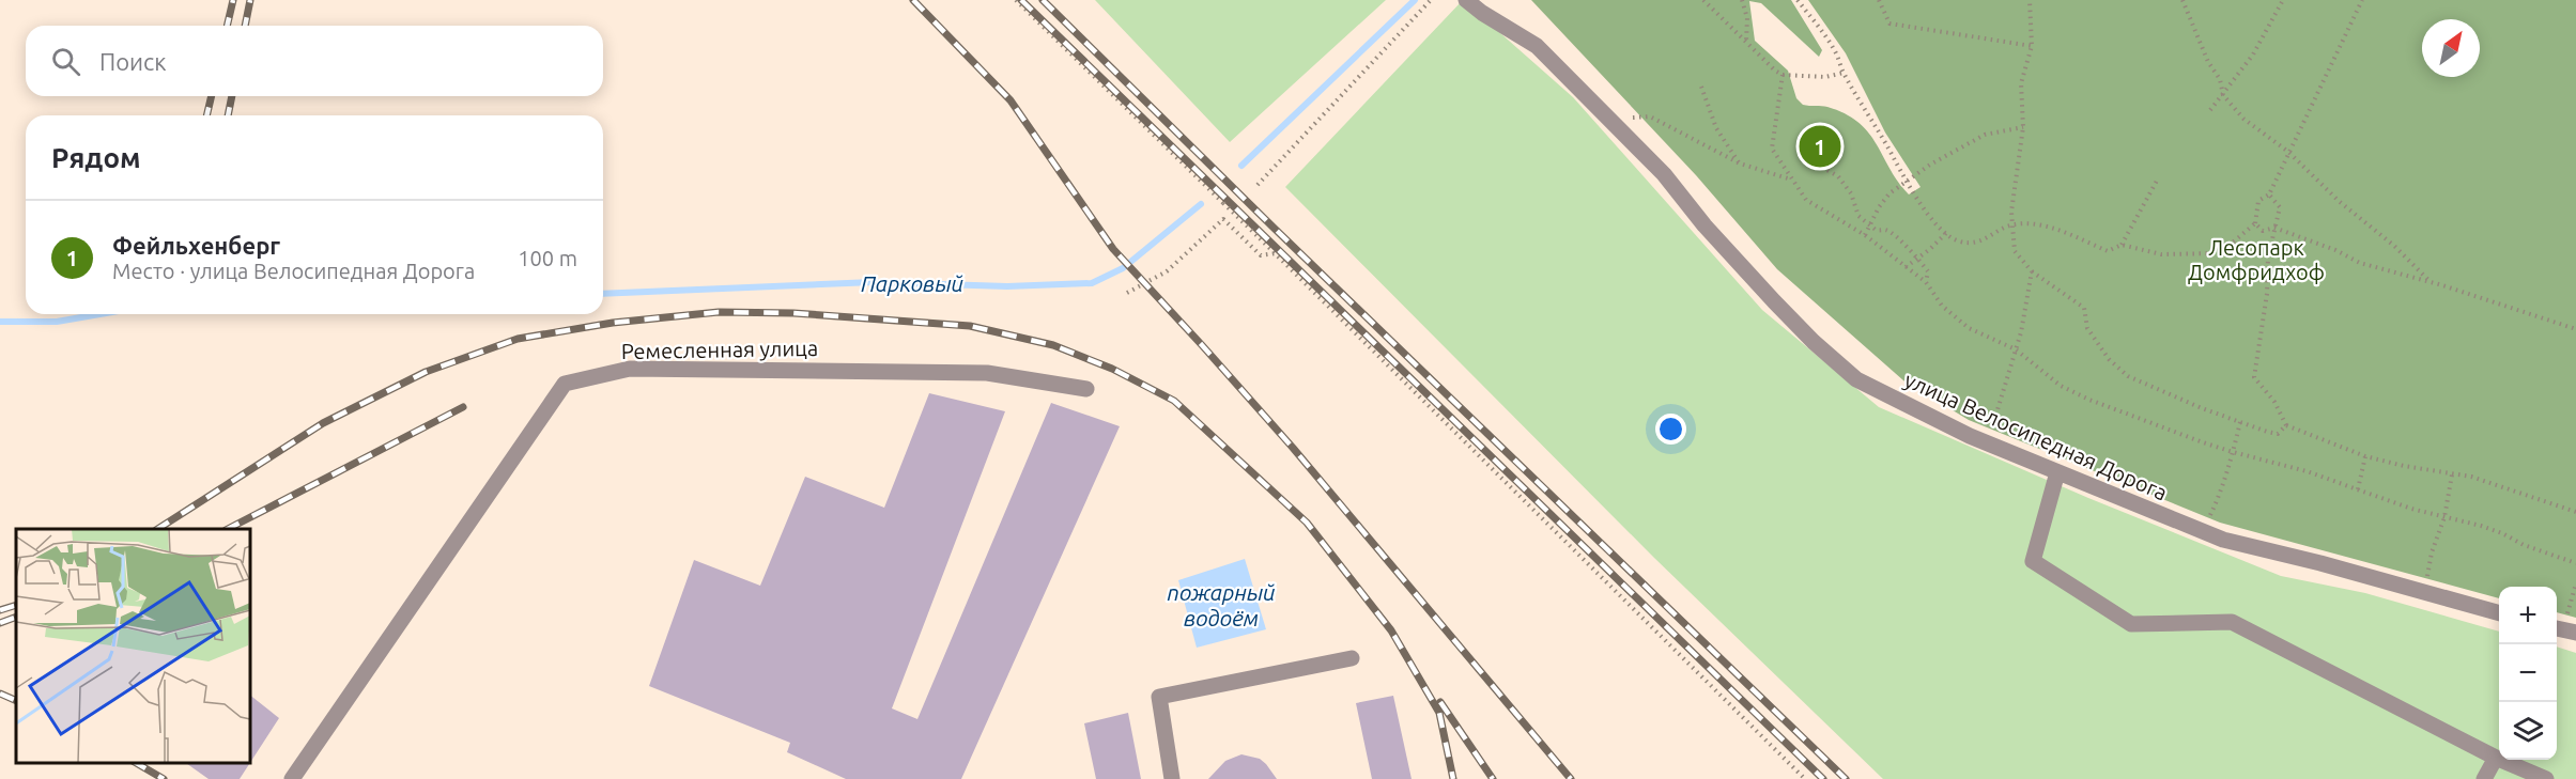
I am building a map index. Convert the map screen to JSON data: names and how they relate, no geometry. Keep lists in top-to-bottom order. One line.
{"streets":{"street":["Ремесленная улица","улица Велосипедная Дорога"]},"water":["Парковый","пожарный водоём"],"parks":["Лесопарк Домфридхоф"],"north":"top right","page":{"search":"Поиск","heading":"Рядом","pins":"1","list":[{"mark":"1","name":"Фейльхенберг","note":"Место · улица Велосипедная Дорога","value":"100 m"}],"map_buttons":["+","−"]}}
